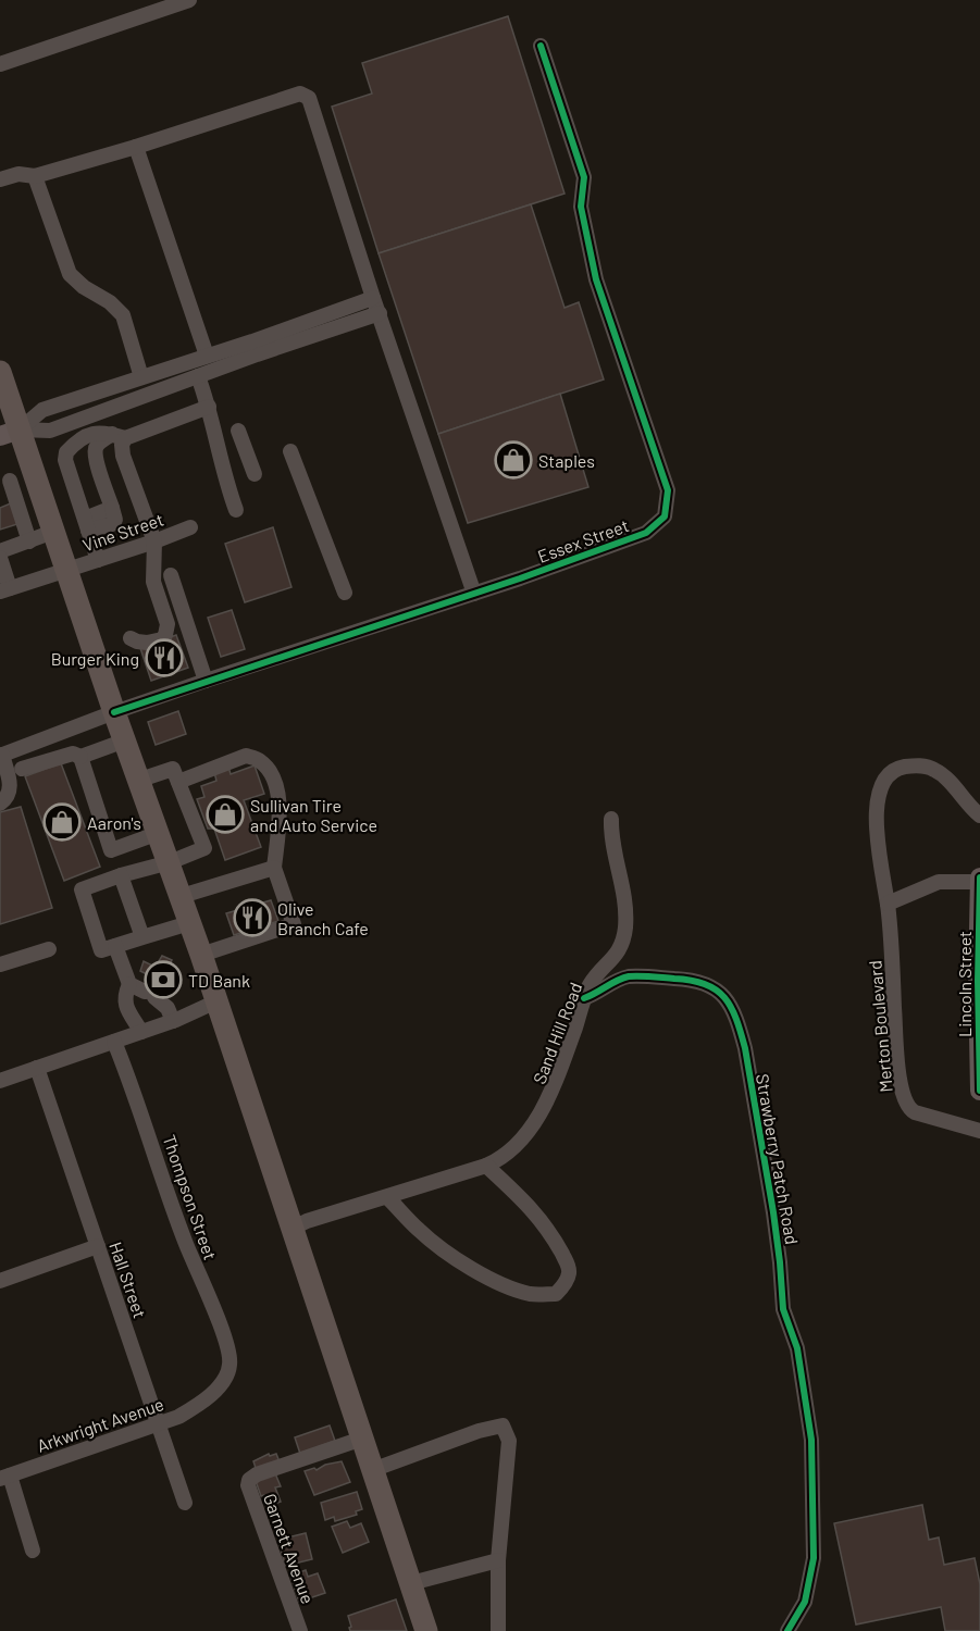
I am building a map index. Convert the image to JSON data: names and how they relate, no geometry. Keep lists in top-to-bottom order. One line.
{"streets":{"main road":["Lincoln Street"],"street":["Vine Street","Essex Street","Merton Boulevard","Sand Hill Road","Strawberry Patch Road","Thompson Street","Hall Street","Arkwright Avenue","Garnett Avenue"]},"crossings":[["Sand Hill Road","Strawberry Patch Road"],["Thompson Street","Arkwright Avenue"],["Hall Street","Arkwright Avenue"]],"places":{"shop":["Staples","Sullivan Tire and Auto Service","Aaron's"],"restaurant":["Burger King","Olive Branch Cafe"],"bank":["TD Bank"]}}
